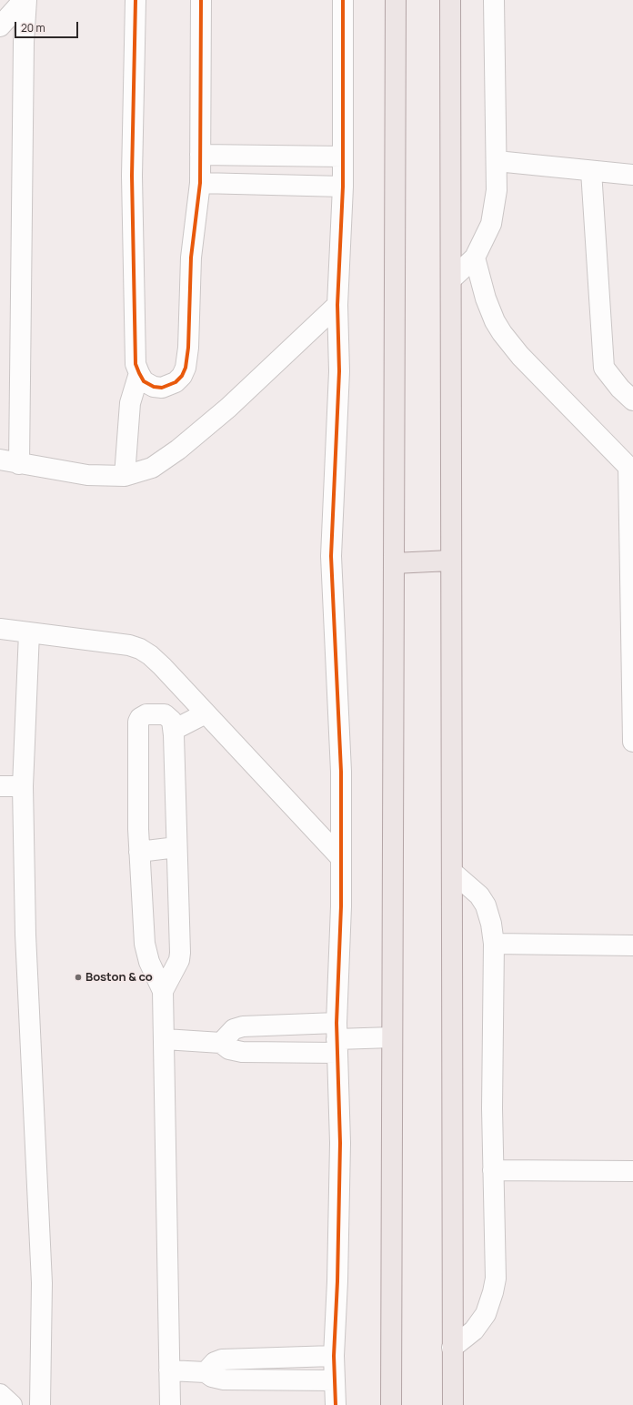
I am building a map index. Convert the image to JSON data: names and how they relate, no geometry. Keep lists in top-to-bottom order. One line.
{"places":["Boston & co"],"scale_bar":"20 m"}
